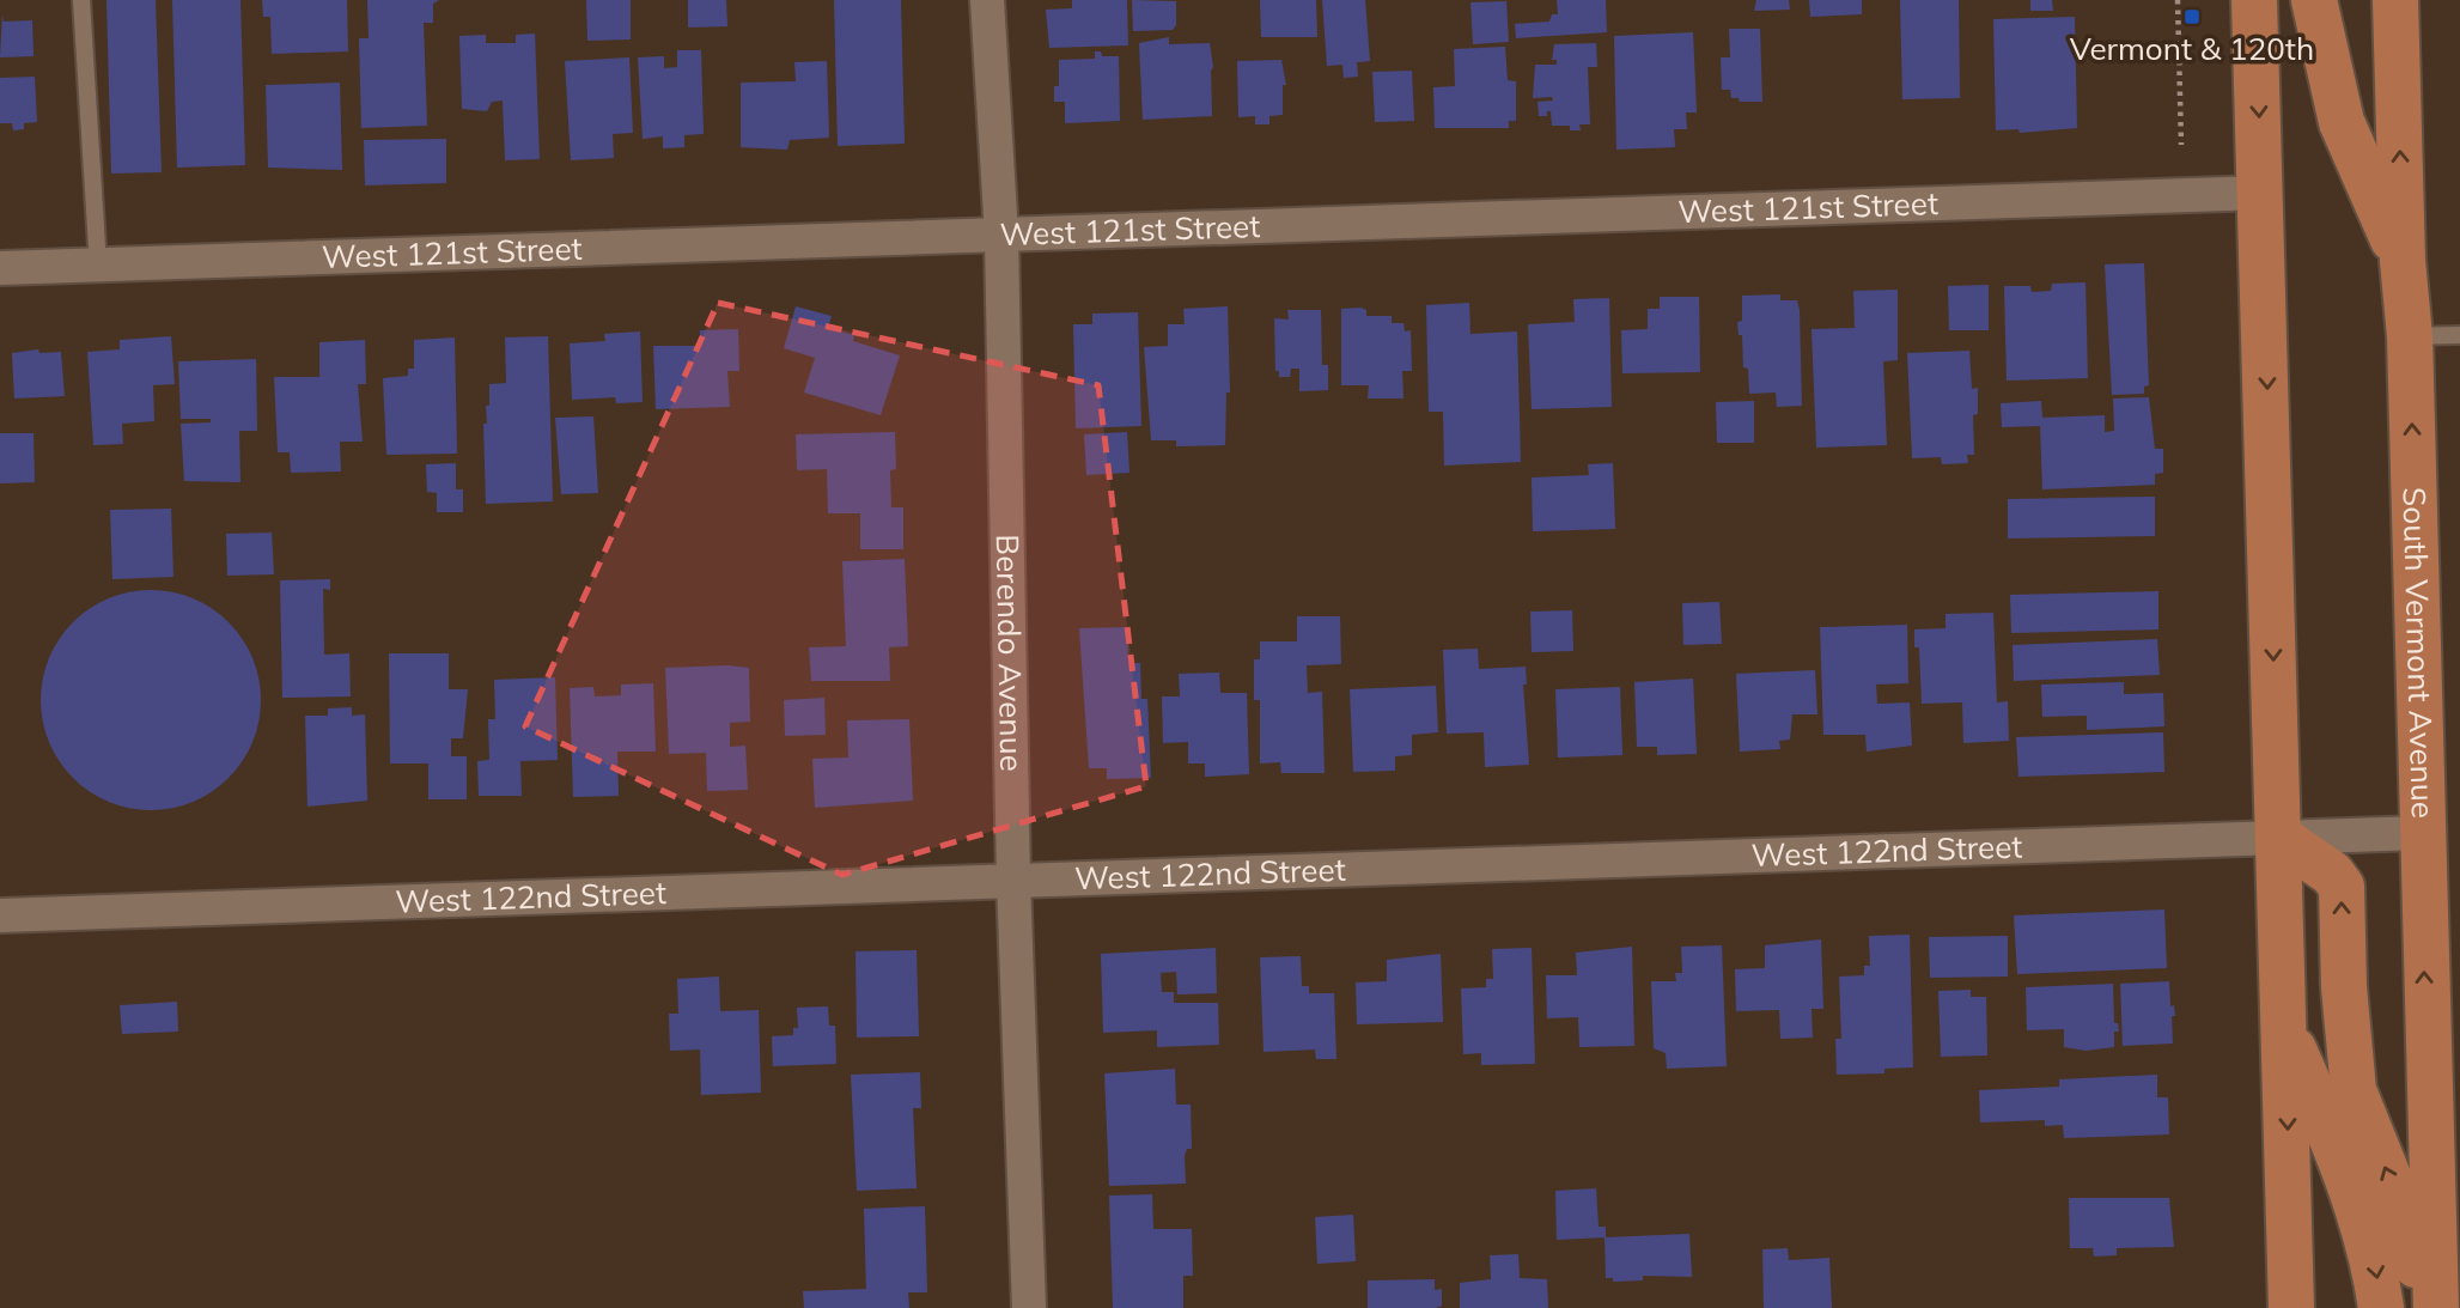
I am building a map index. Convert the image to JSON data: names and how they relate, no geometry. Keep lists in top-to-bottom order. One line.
{"streets":{"main road":["South Vermont Avenue"],"street":["West 121st Street","Berendo Avenue","West 122nd Street"]},"crossings":[["West 121st Street","Berendo Avenue"],["Berendo Avenue","West 122nd Street"],["South Vermont Avenue","West 122nd Street"]],"places":{"transit":["Vermont & 120th"]}}
